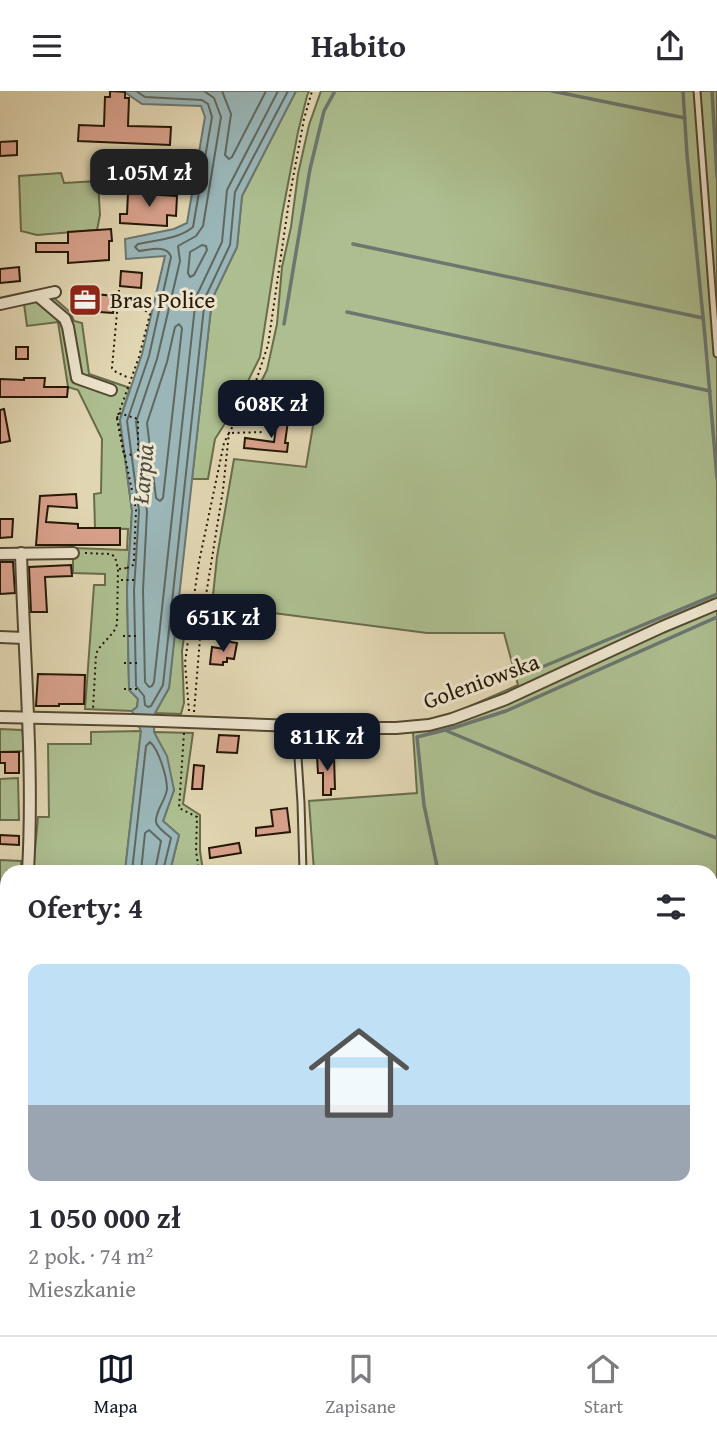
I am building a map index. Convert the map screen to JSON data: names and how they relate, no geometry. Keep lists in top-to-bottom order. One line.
{"streets":{"street":["Goleniowska"]},"water":["Łarpia"],"places":{"office":["Bras Police"]},"page":{"header":"Habito","price":["1.05M zł","608K zł","651K zł","811K zł"],"heading":"Oferty: 4","list":[{"name":"1 050 000 zł","note":"2 pok. · 74 m² · Mieszkanie"}],"tabs":["Mapa","Zapisane","Start"]}}
